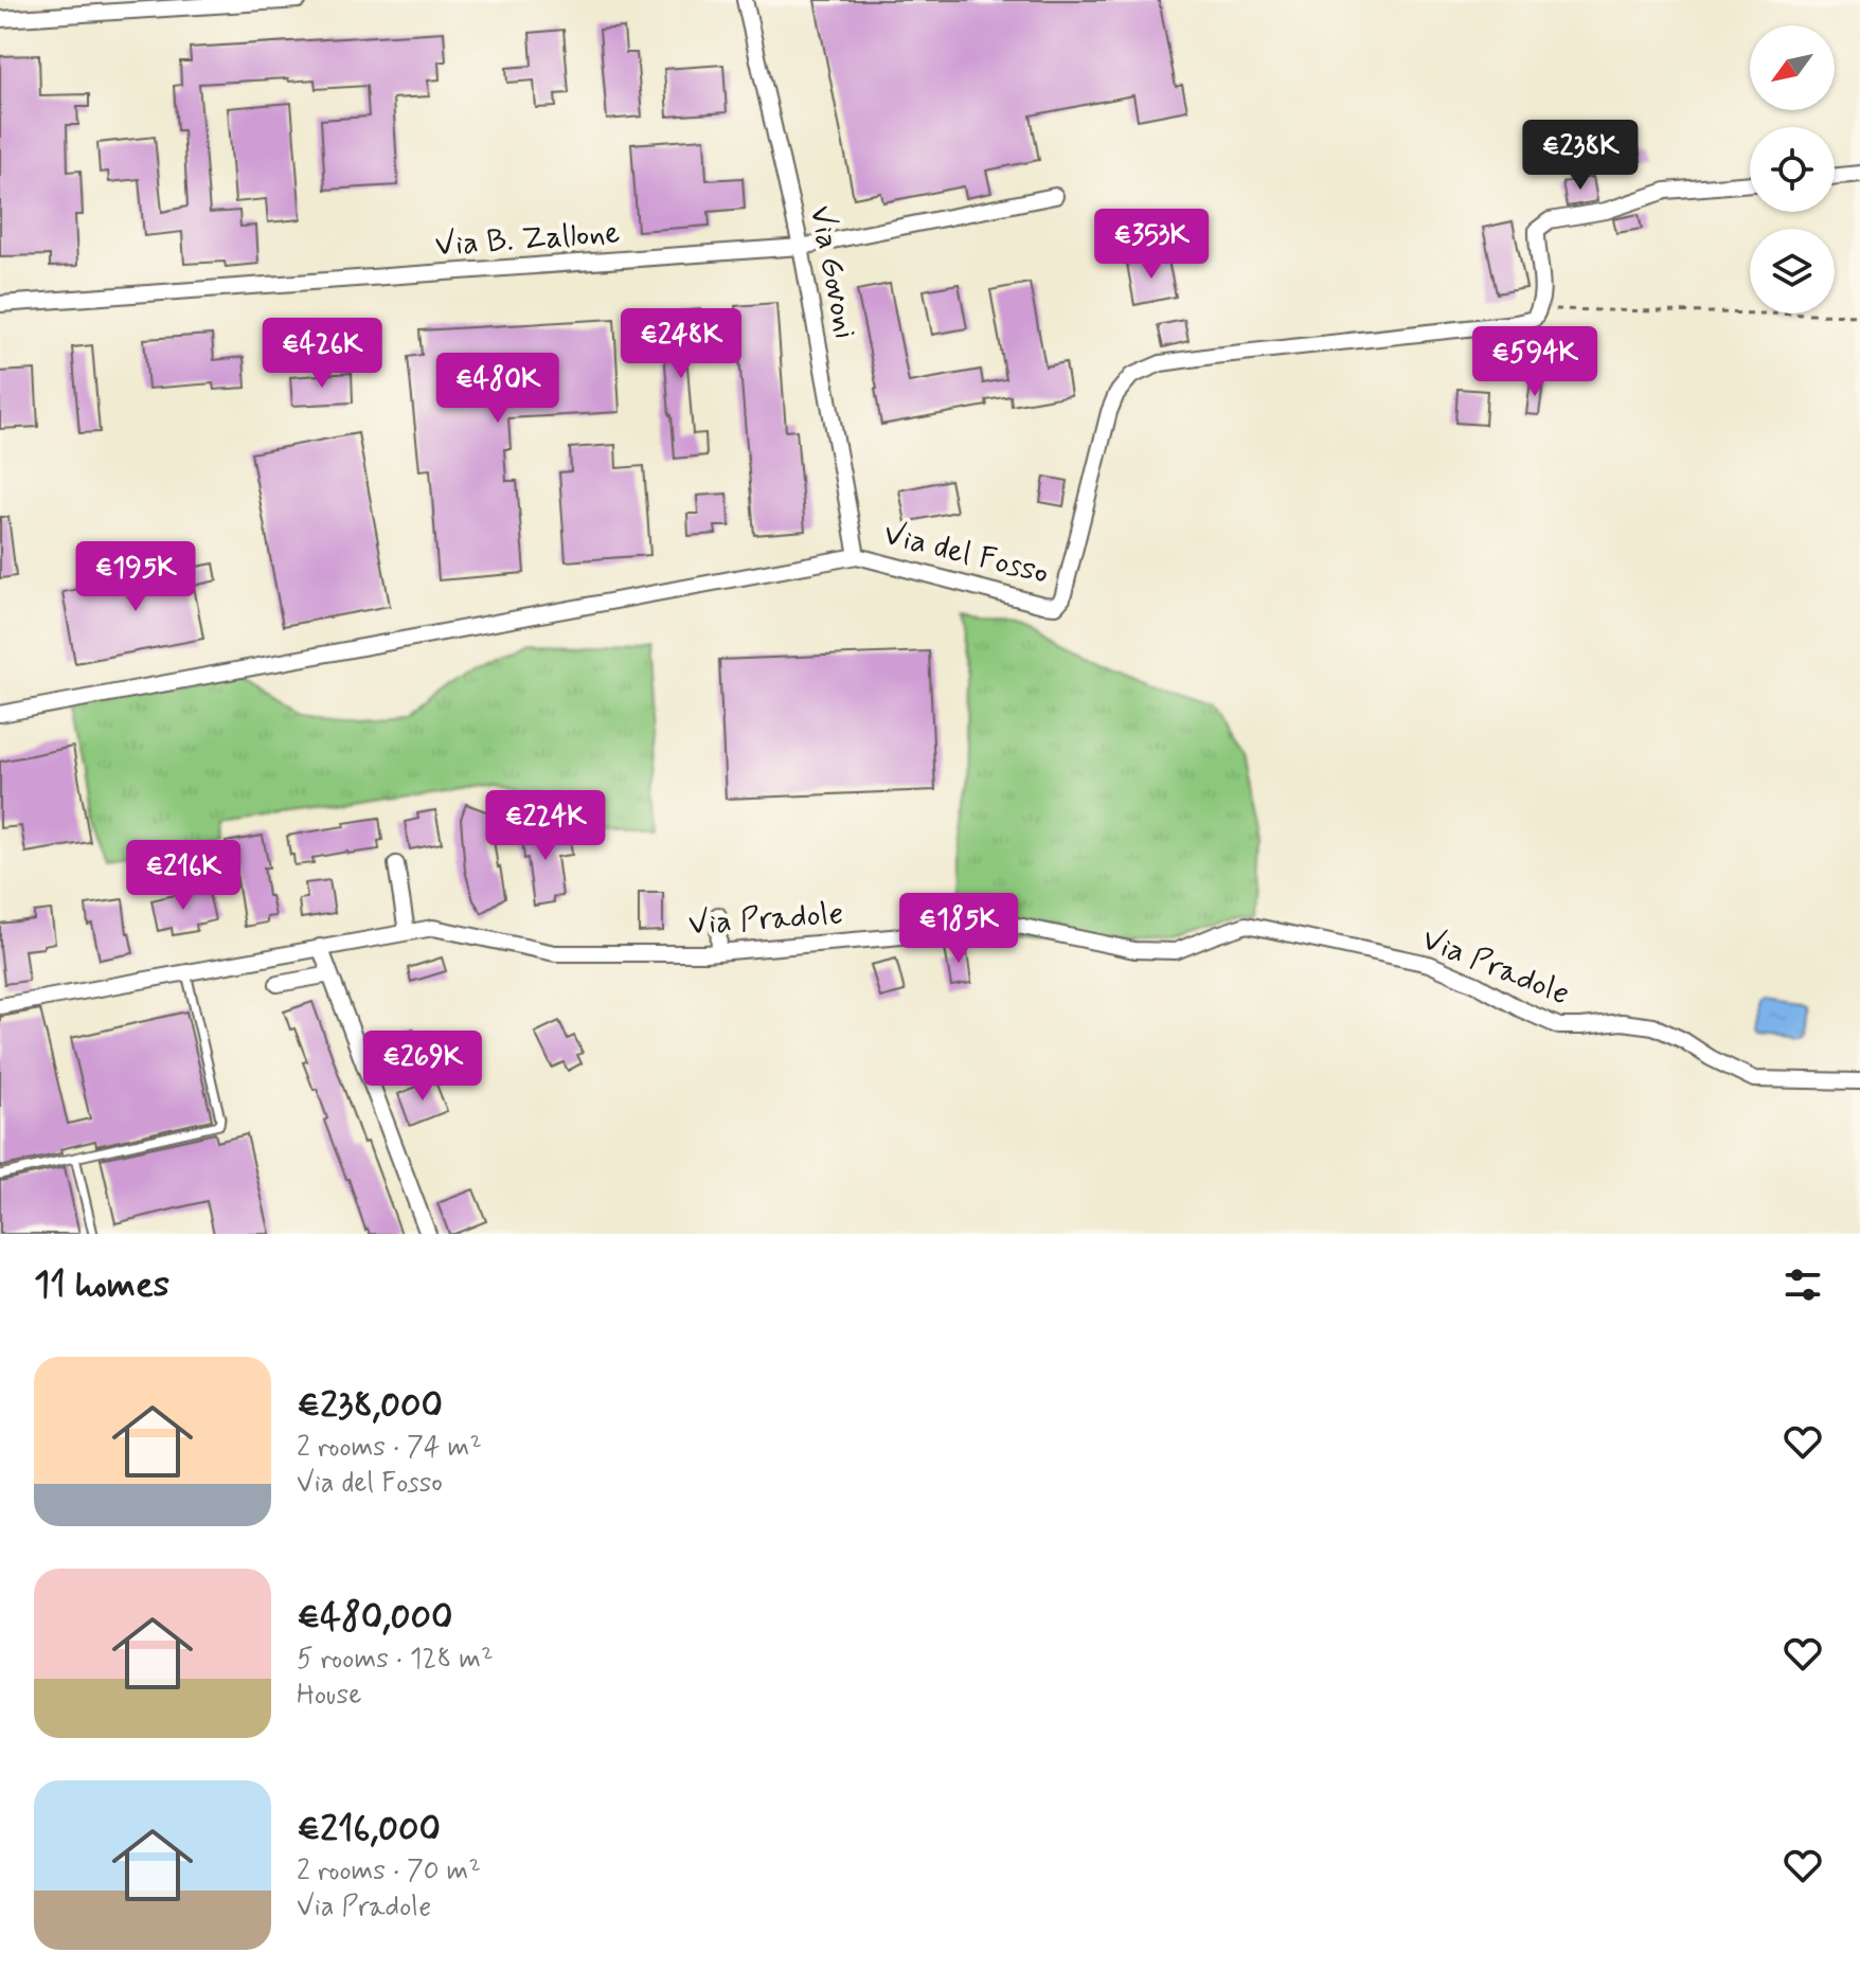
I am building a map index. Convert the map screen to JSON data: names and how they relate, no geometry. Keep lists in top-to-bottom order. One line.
{"streets":{"street":["Via B. Zallone","Via Govoni","Via del Fosso","Via Pradole"]},"crossings":[["Via B. Zallone","Via Govoni"],["Via Govoni","Via del Fosso"]],"north":"bottom left","page":{"price":["€238K","€353K","€248K","€426K","€594K","€480K","€195K","€224K","€216K","€185K","€269K"],"heading":"11 homes","list":[{"name":"€238,000","note":"2 rooms · 74 m² · Via del Fosso"},{"name":"€480,000","note":"5 rooms · 128 m² · House"},{"name":"€216,000","note":"2 rooms · 70 m² · Via Pradole"}]}}
